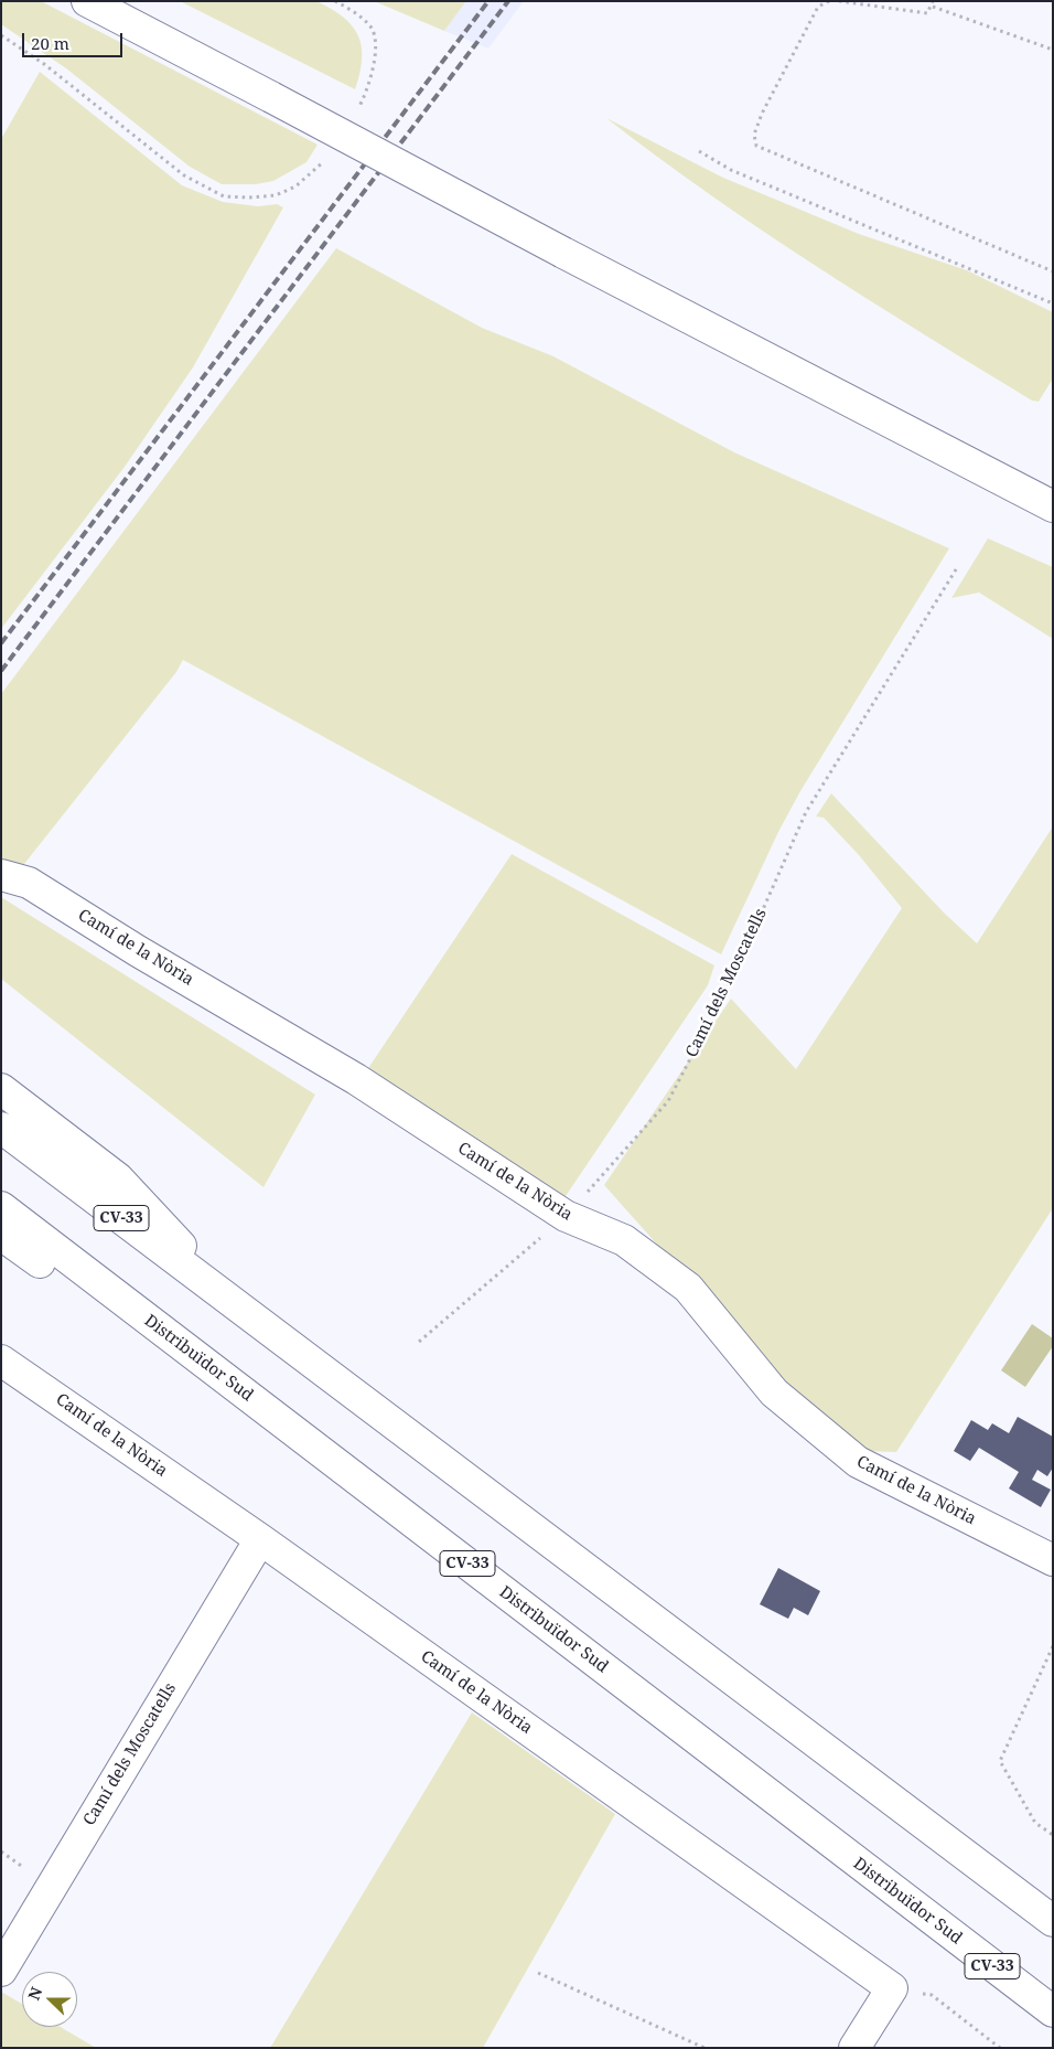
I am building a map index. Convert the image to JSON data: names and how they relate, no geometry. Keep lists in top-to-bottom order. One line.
{"streets":{"main road":["Camí de la Nòria","Camí dels Moscatells","CV-33","Distribuïdor Sud"]},"crossings":[["Camí de la Nòria","Camí dels Moscatells"]],"scale_bar":"20 m","north":"left"}
